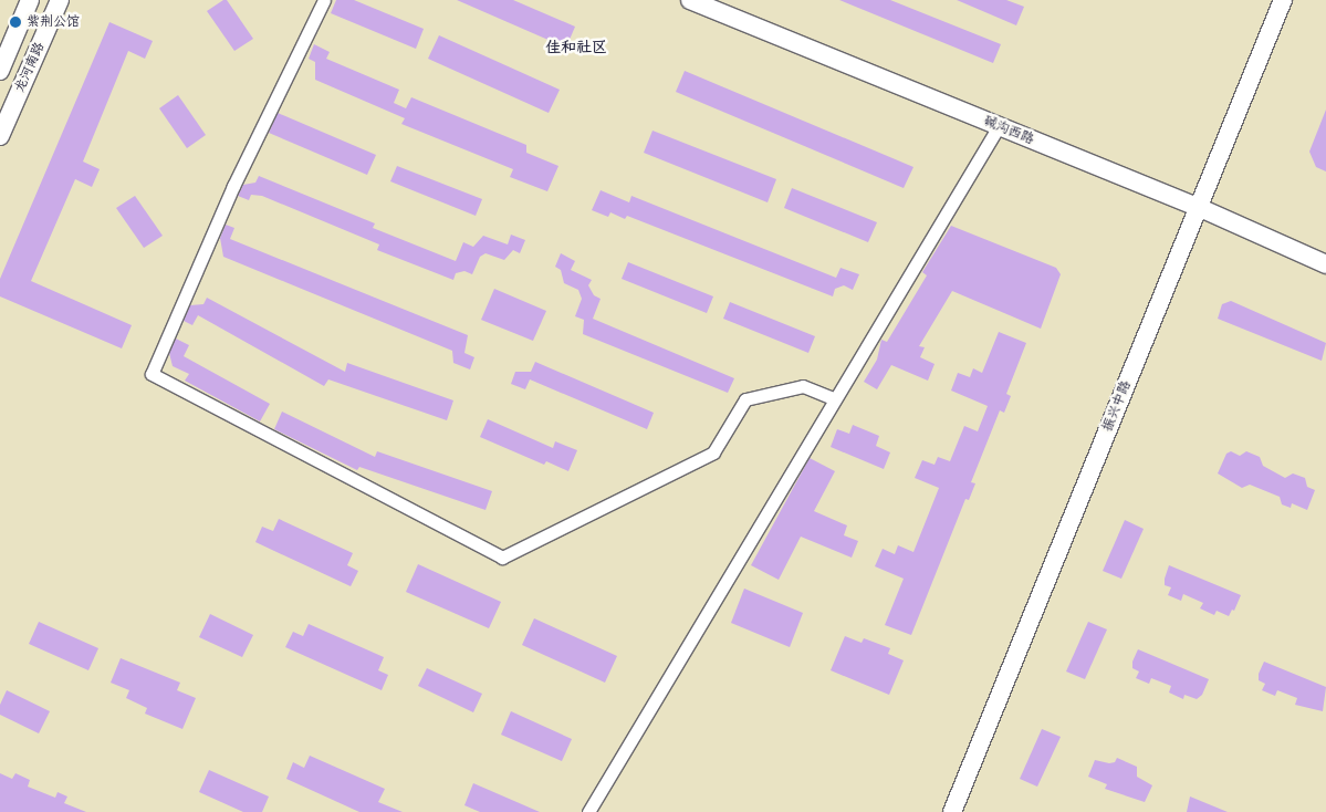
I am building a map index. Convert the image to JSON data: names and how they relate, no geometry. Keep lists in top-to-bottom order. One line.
{"streets":{"street":["龙河南路","碱沟西路","振兴中路"]},"crossings":[["碱沟西路","振兴中路"]],"districts":["佳和社区"],"places":["紫荆公馆"]}
